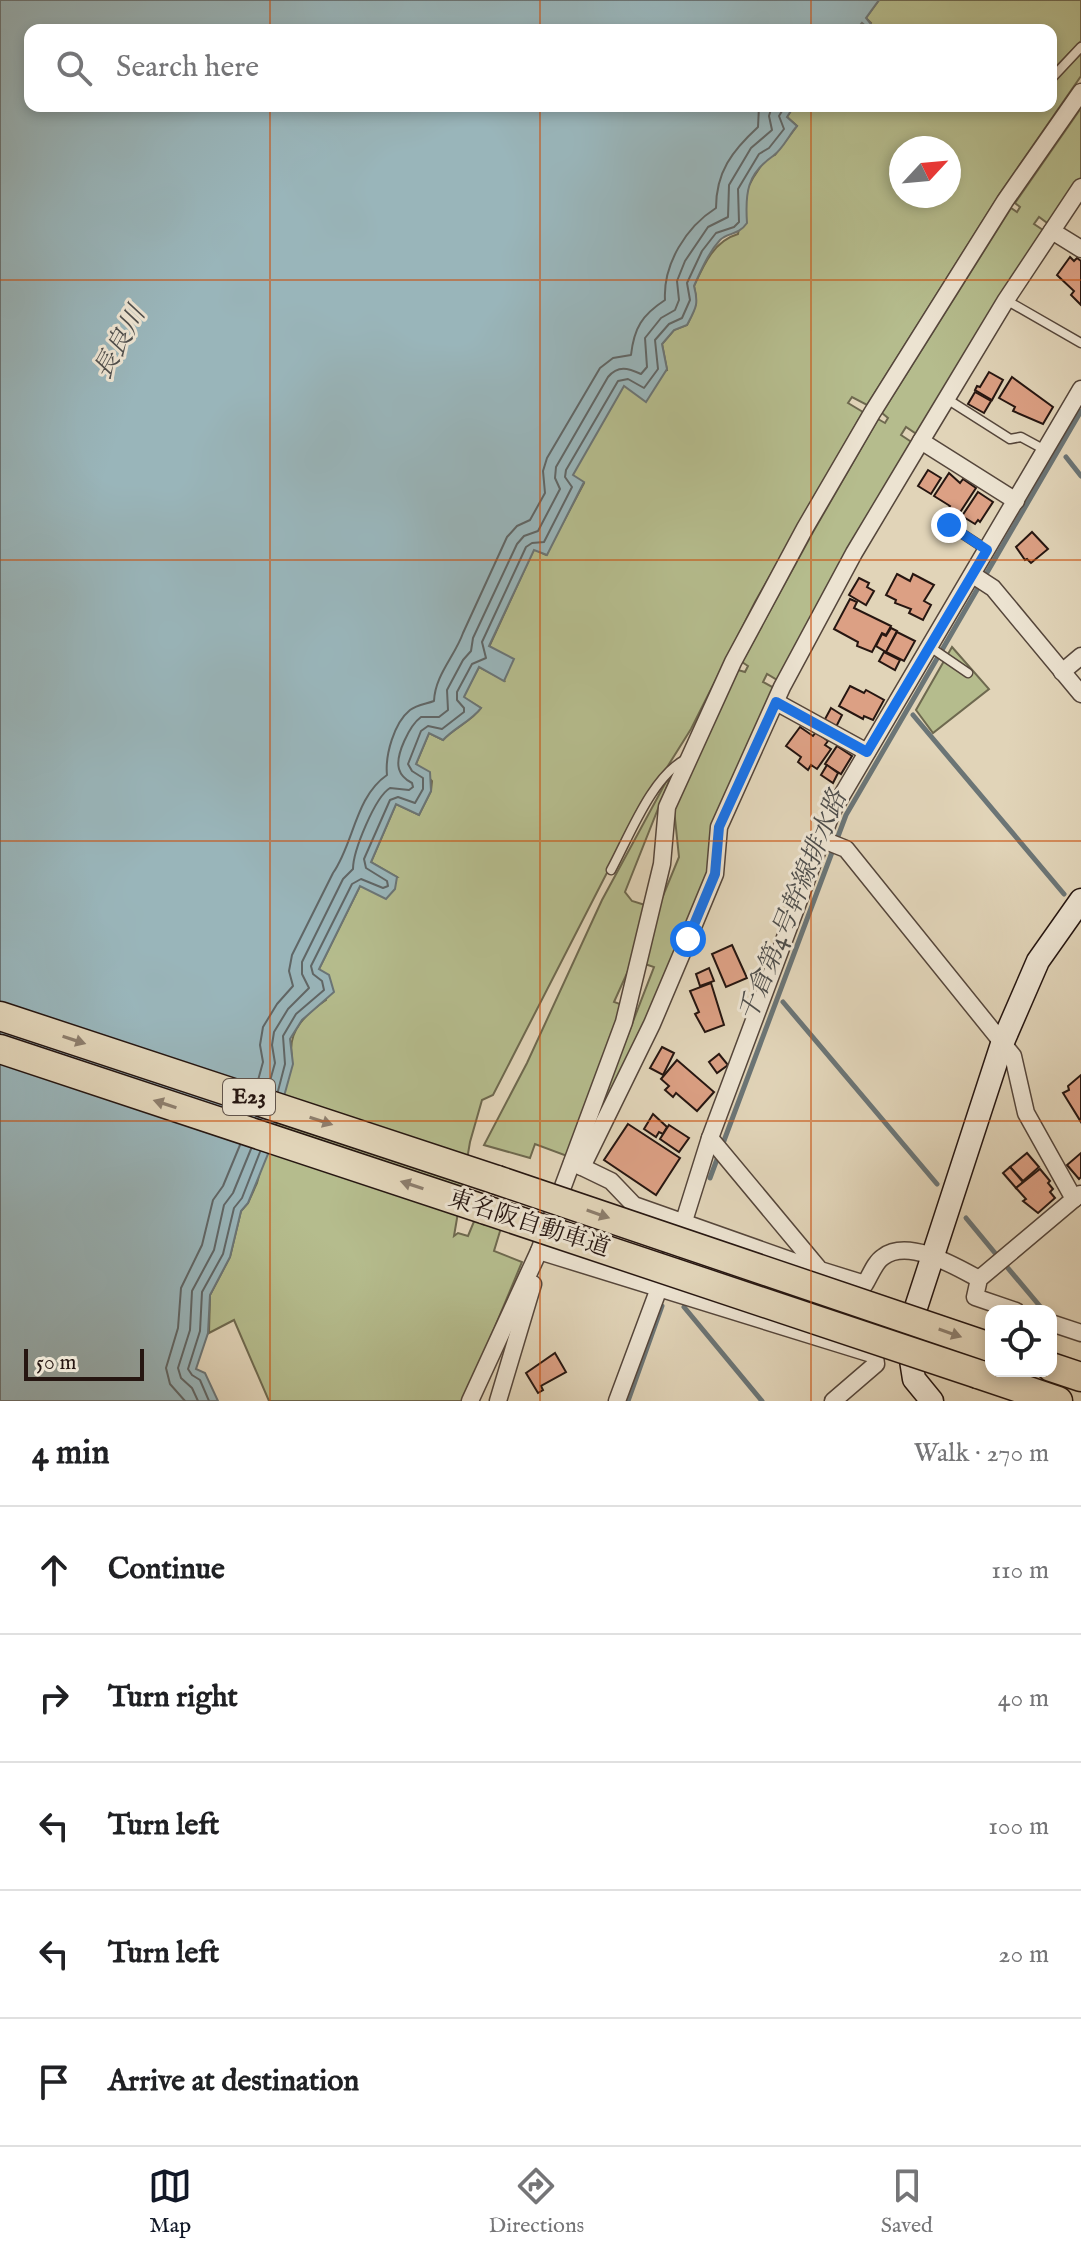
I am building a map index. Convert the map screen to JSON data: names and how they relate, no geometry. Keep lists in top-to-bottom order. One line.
{"streets":{"highway":["E23","東名阪自動車道"]},"water":["長良川","千倉第4号幹線排水路"],"scale_bar":"50 m","north":"top right","page":{"search":"Search here","scale":"50 m","heading":["4 min","Walk · 270 m"],"list":[["Continue","110 m"],["Turn right","40 m"],["Turn left","100 m"],["Turn left","20 m"],"Arrive at destination"],"nav":["Map","Directions","Saved"]}}
